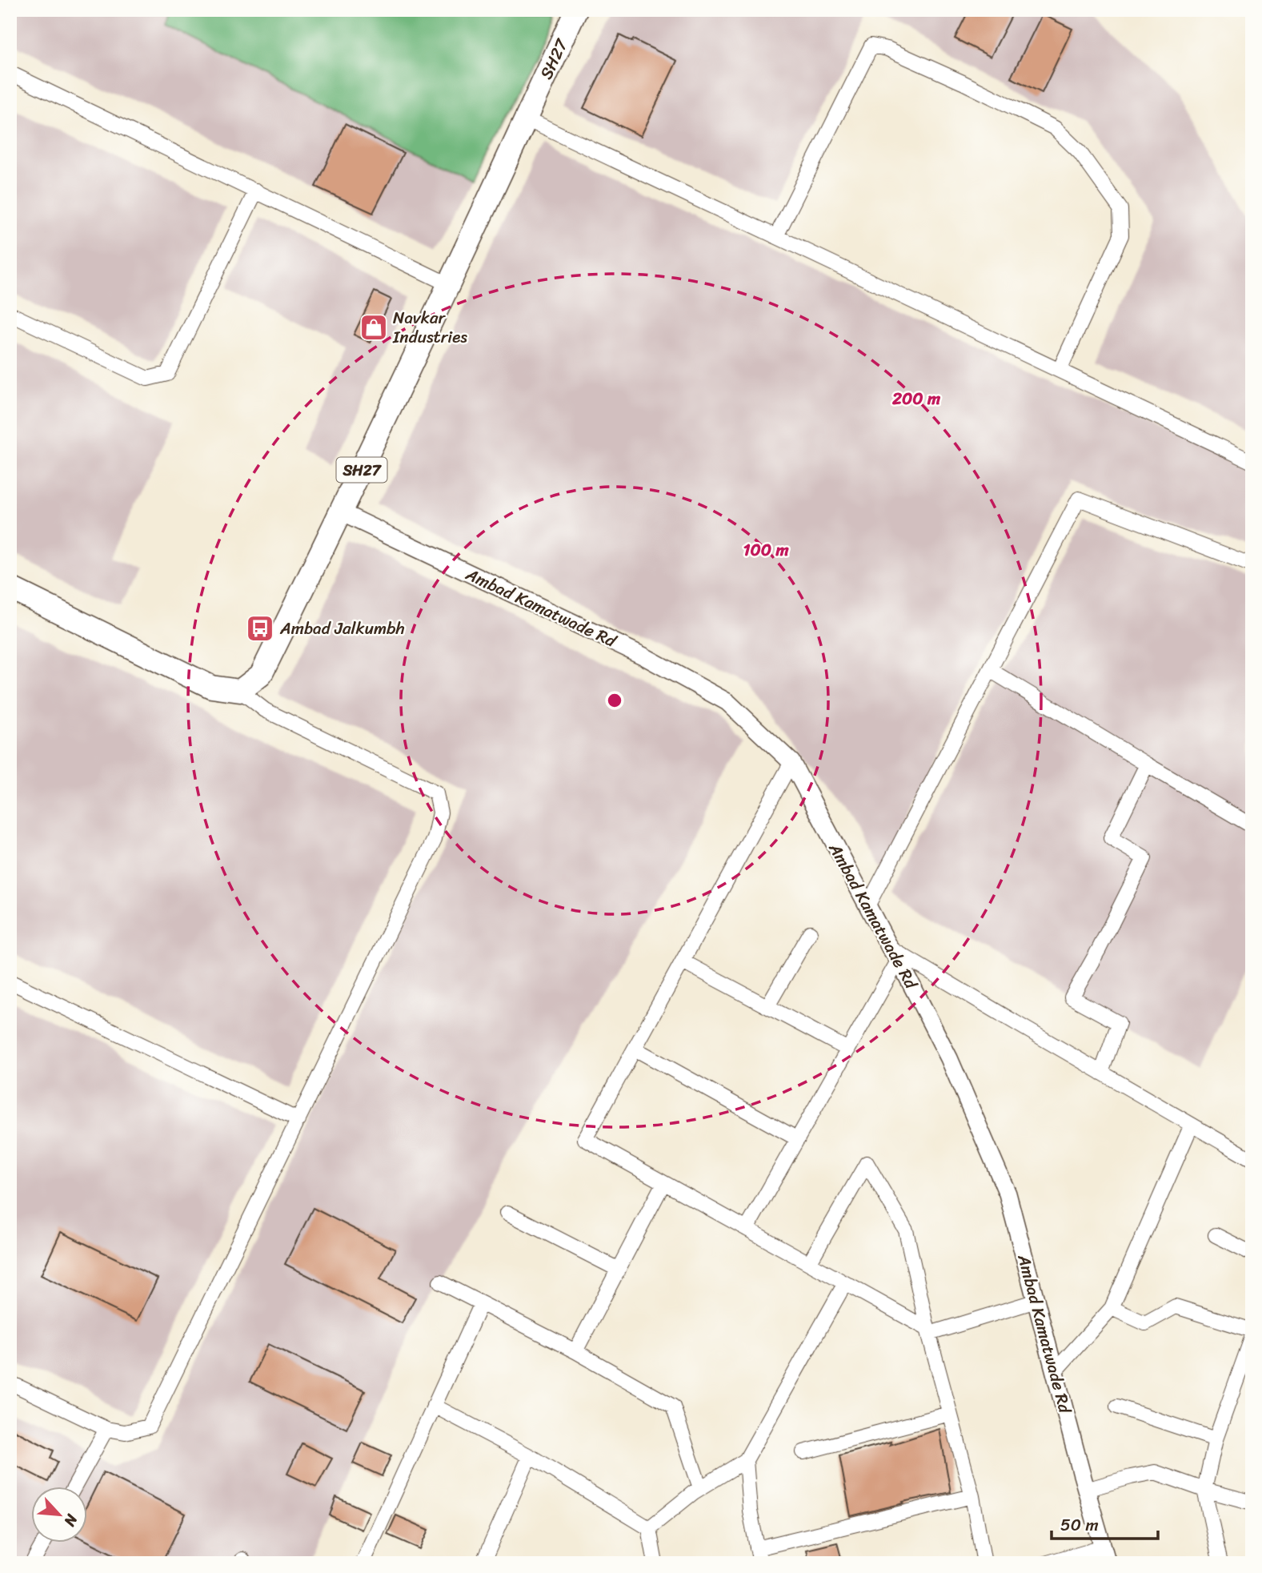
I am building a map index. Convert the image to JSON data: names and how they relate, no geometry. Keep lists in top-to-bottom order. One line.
{"streets":{"main road":["SH27"],"street":["Ambad Kamatwade Rd"]},"crossings":[["SH27","Ambad Kamatwade Rd"]],"places":{"shop":["Navkar Industries"],"bus stop":["Ambad Jalkumbh"]},"scale_bar":"50 m","north":"bottom right","rings":["200 m","100 m"]}
